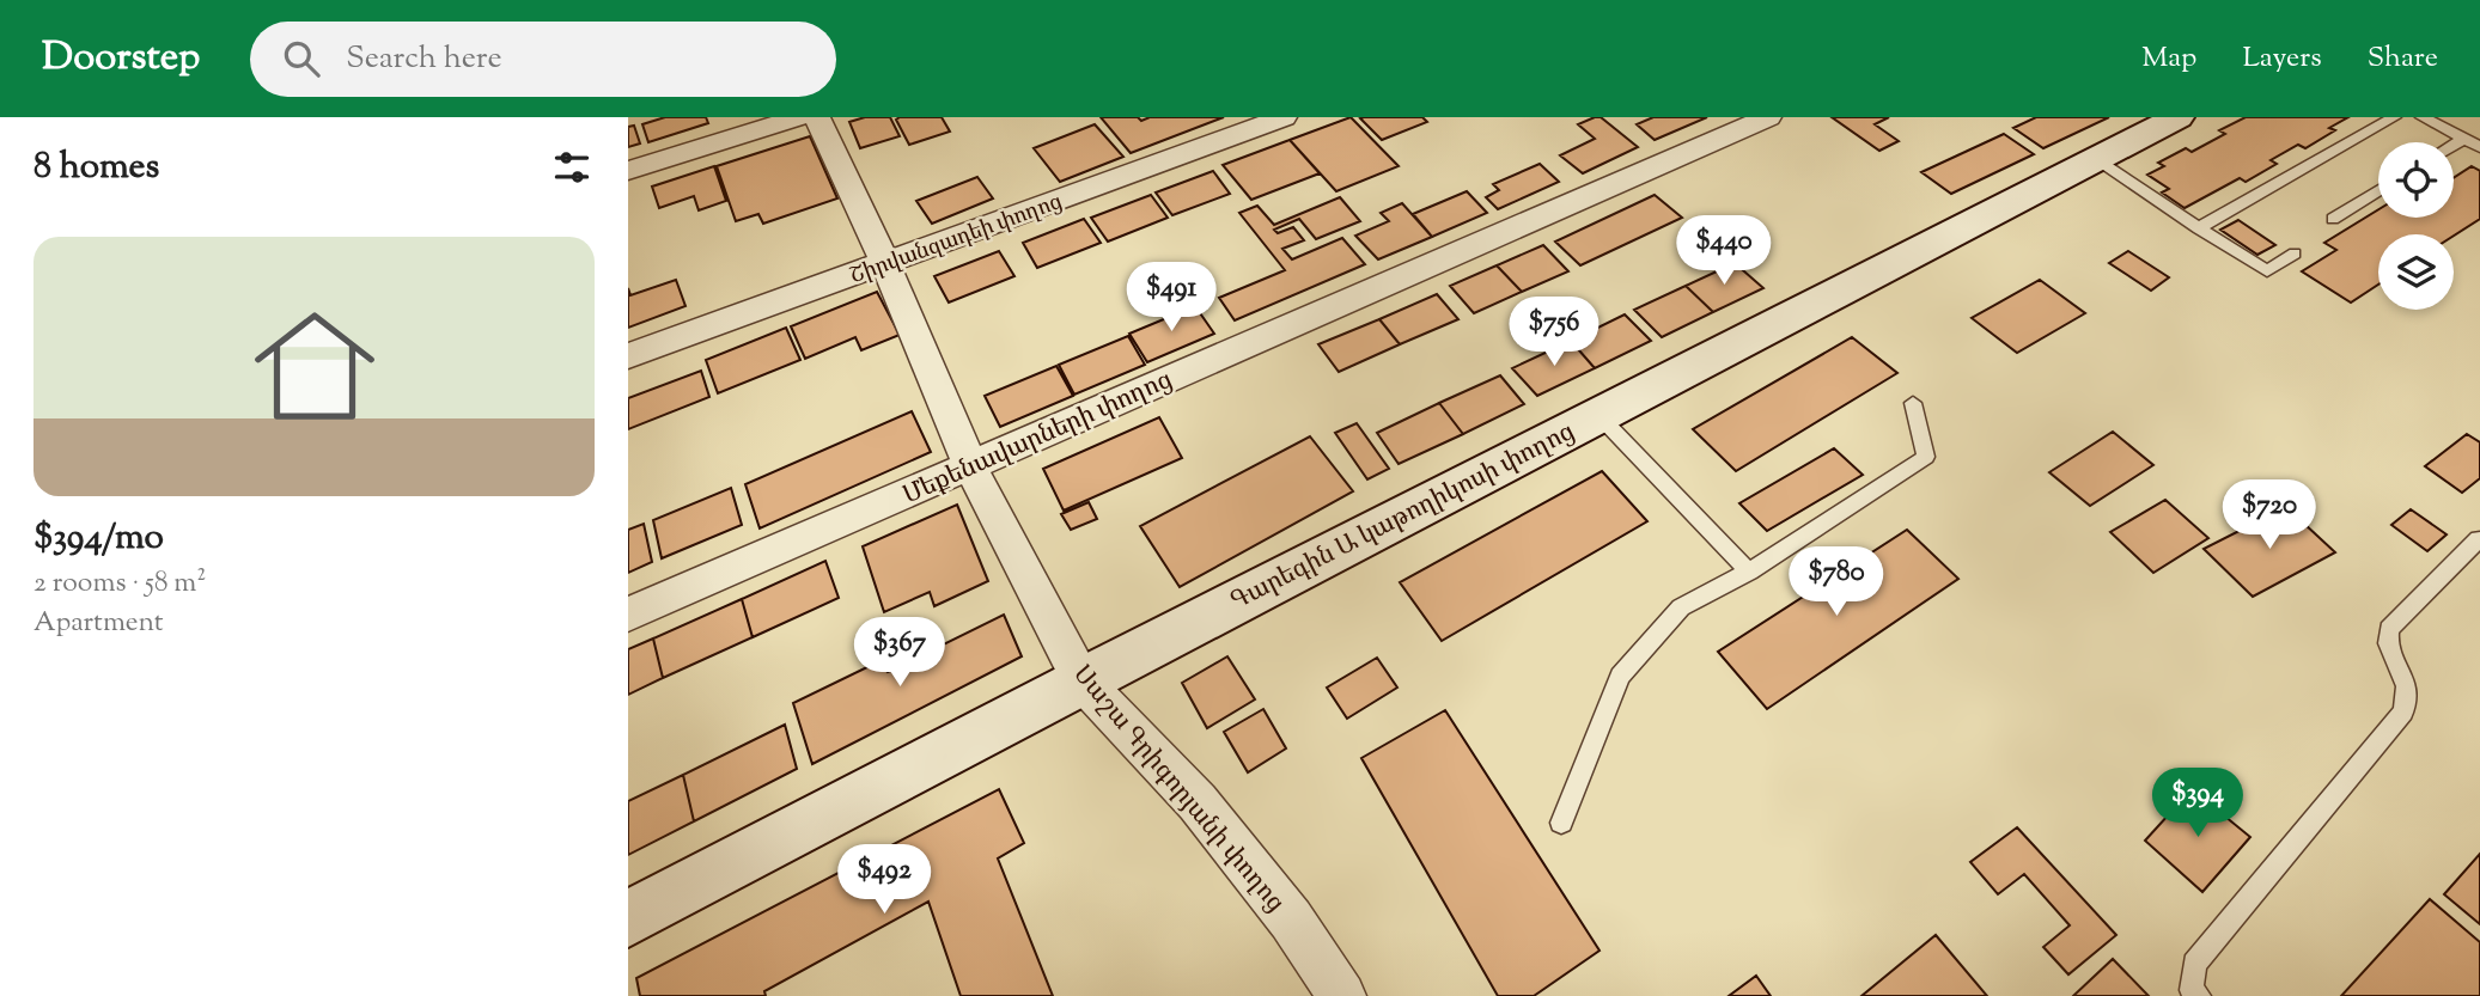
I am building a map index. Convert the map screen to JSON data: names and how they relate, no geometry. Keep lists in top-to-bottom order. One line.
{"streets":{"street":["Շիրվանզադեի փողոց","Մեքենավարների փողոց","Գարեգին Ա կաթողիկոսի փողոց","Սաշա Գրիգորյանի փողոց"]},"crossings":[["Շիրվանզադեի փողոց","Սաշա Գրիգորյանի փողոց"],["Մեքենավարների փողոց","Սաշա Գրիգորյանի փողոց"],["Գարեգին Ա կաթողիկոսի փողոց","Սաշա Գրիգորյանի փողոց"]],"page":{"header":"Doorstep","search":"Search here","nav":["Map","Layers","Share"],"heading":"8 homes","price":["$440","$491","$756","$720","$780","$367","$394","$492"],"list":[{"name":"$394/mo","note":"2 rooms · 58 m² · Apartment"}]}}
